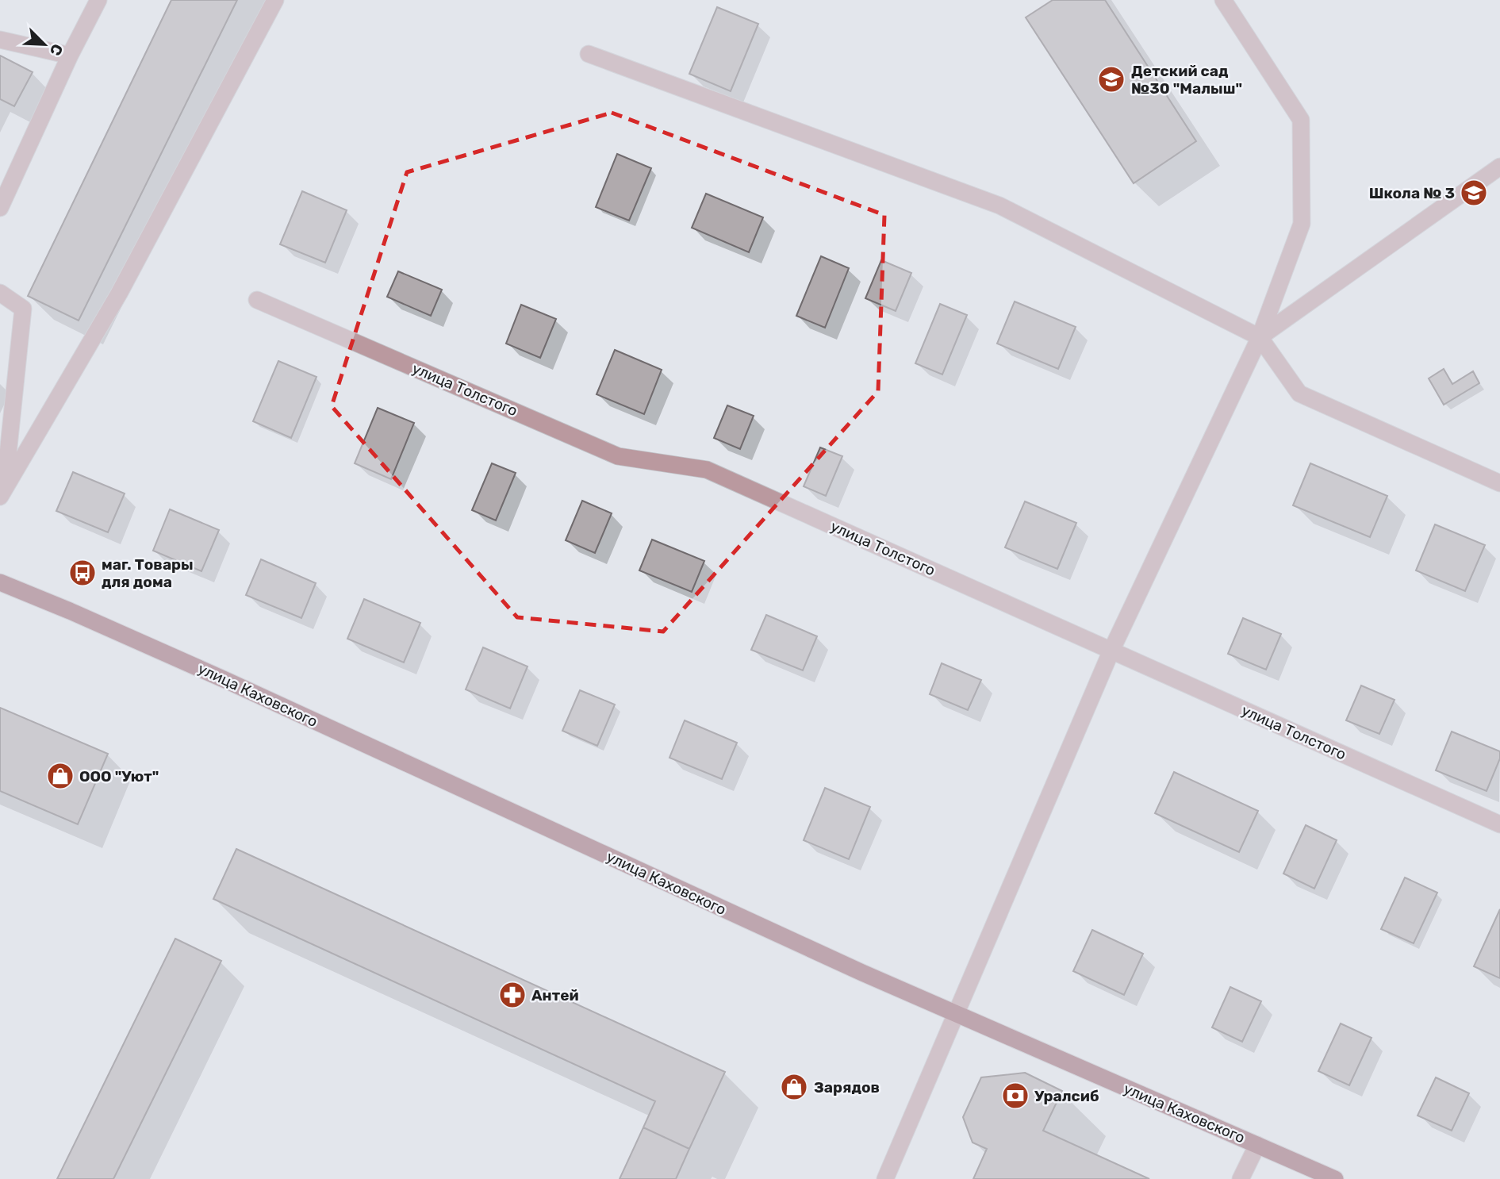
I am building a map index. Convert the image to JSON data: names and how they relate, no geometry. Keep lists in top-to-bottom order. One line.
{"streets":{"main road":["улица Каховского"],"street":["улица Толстого"]},"places":{"school or university":["Детский сад №30 \"Малыш\"","Школа № 3"],"bus stop":["маг. Товары для дома"],"shop":["ООО \"Уют\"","Зарядов"],"pharmacy":["Антей"],"bank":["Уралсиб"]},"north":"bottom right"}
